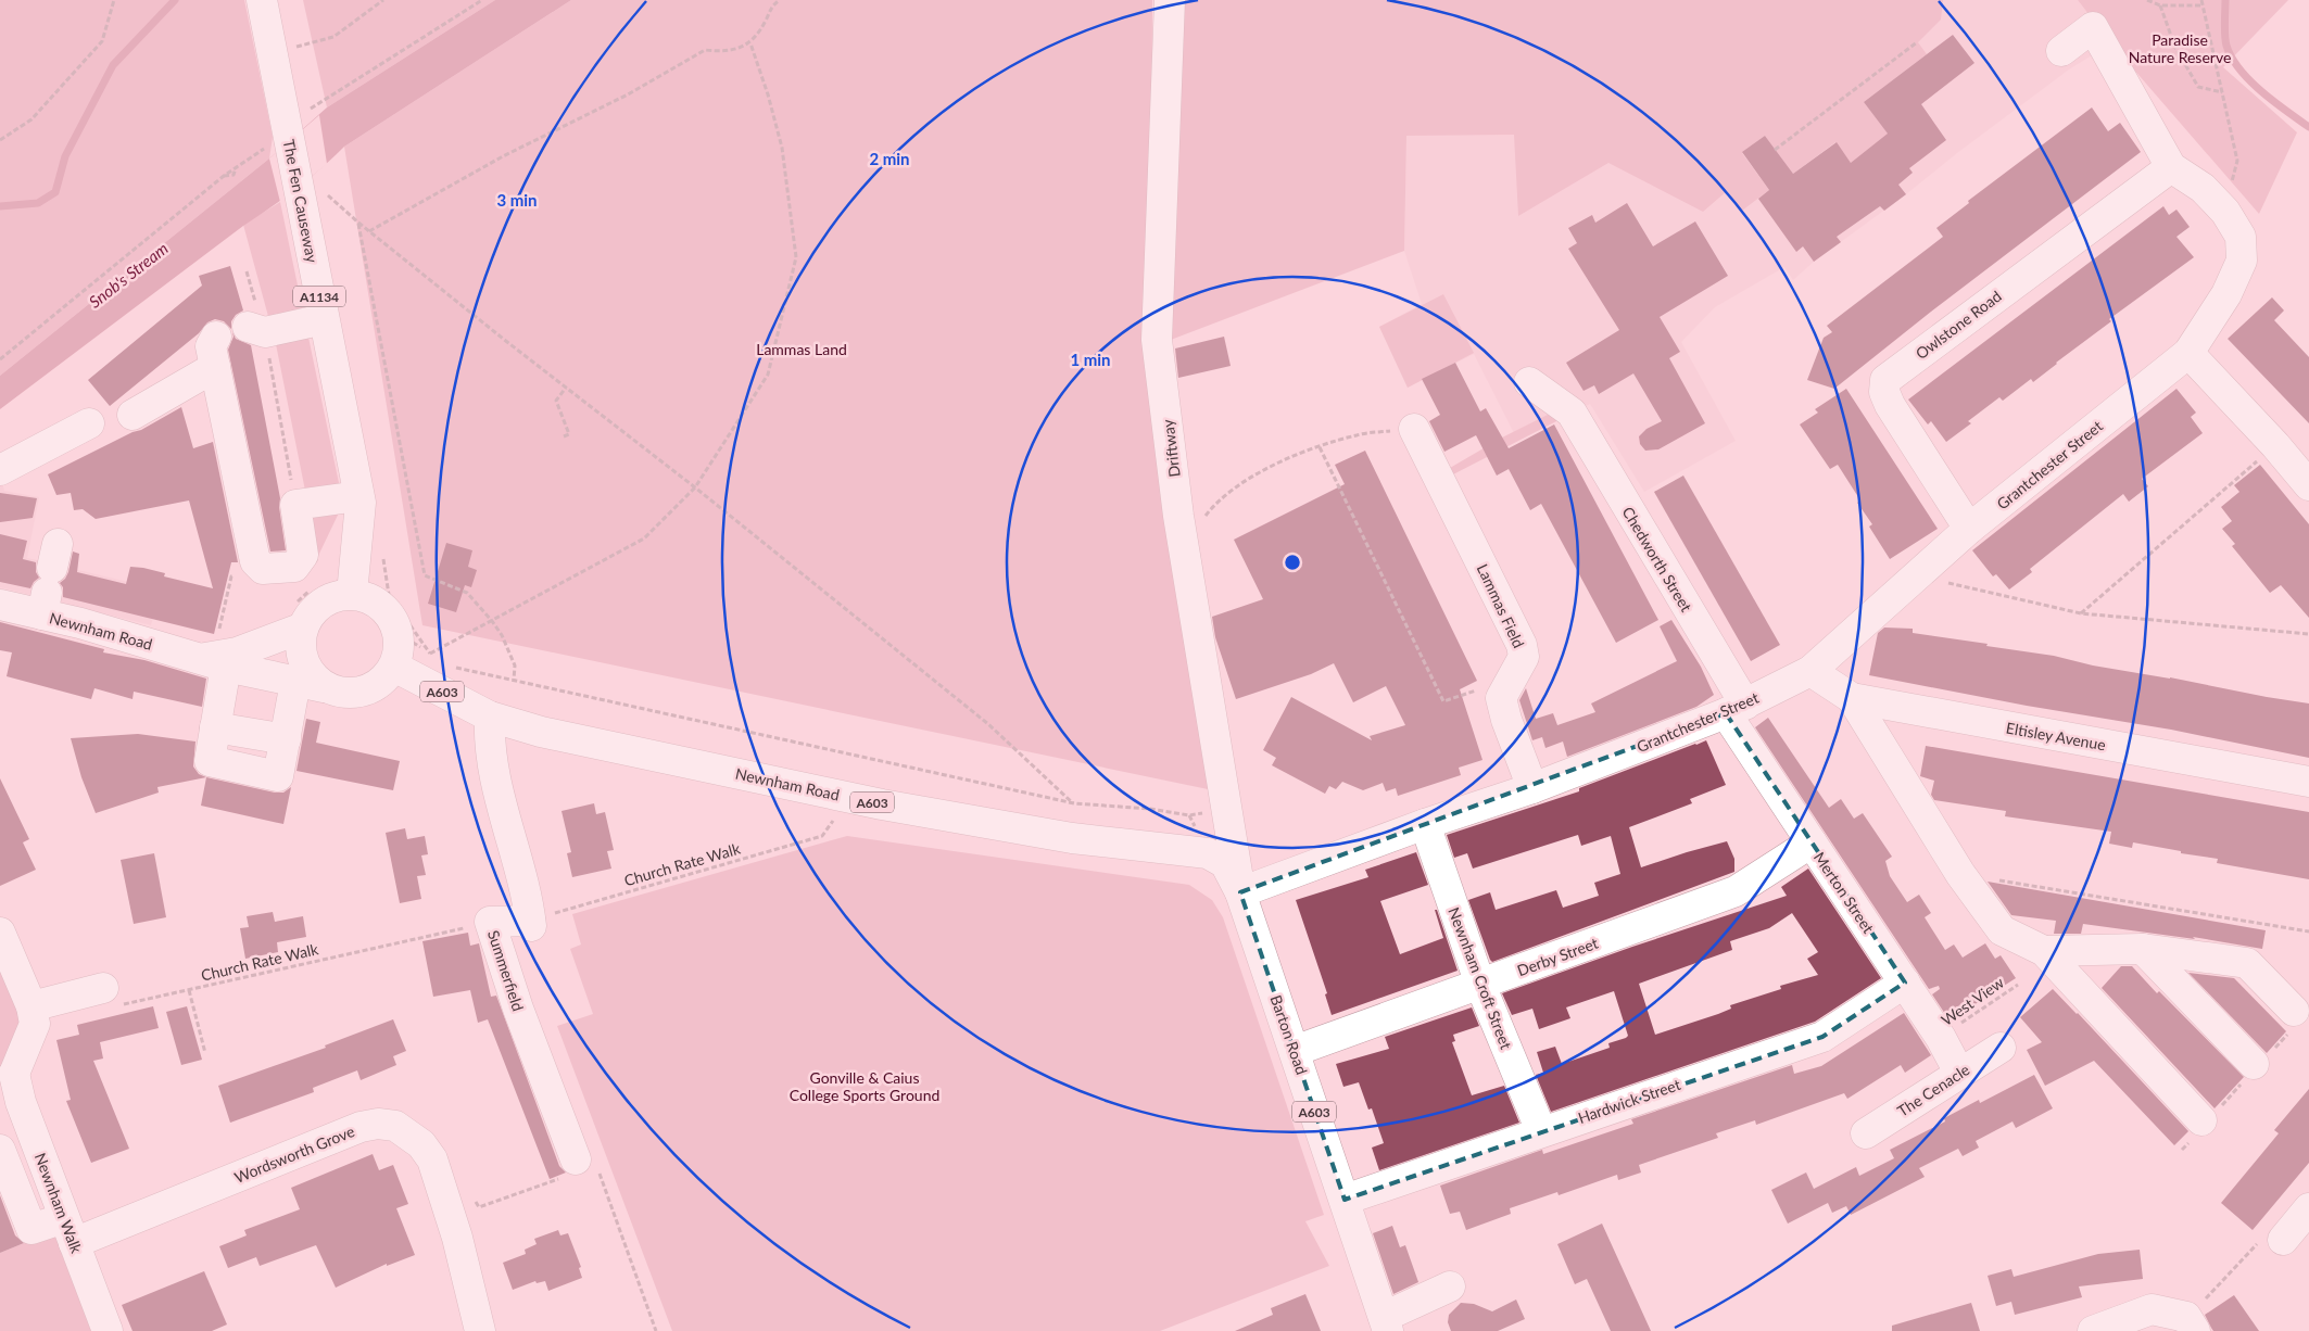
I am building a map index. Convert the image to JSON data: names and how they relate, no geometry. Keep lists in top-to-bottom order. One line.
{"streets":{"street":["The Fen Causeway","A1134","Owlstone Road","Driftway","Grantchester Street","Chedworth Street","Lammas Field","Newnham Road","A603","Eltisley Avenue","Merton Street","Derby Street","Summerfield","Newnham Croft Street","Barton Road","The Cenacle","Hardwick Street","Wordsworth Grove","Newnham Walk"],"path":["Church Rate Walk","West View"]},"crossings":[["The Fen Causeway","Newnham Road"],["Owlstone Road","Grantchester Street"],["Driftway","Grantchester Street"],["Driftway","Newnham Road"],["Driftway","Barton Road"],["Grantchester Street","Chedworth Street"],["Grantchester Street","Newnham Road"],["Grantchester Street","Eltisley Avenue"],["Grantchester Street","Merton Street"],["Grantchester Street","Newnham Croft Street"],["Grantchester Street","Barton Road"],["Chedworth Street","Merton Street"],["Newnham Road","Barton Road"],["Church Rate Walk","Summerfield"],["Merton Street","Derby Street"],["Merton Street","West View"],["Merton Street","The Cenacle"],["Merton Street","Hardwick Street"],["Derby Street","Newnham Croft Street"],["Derby Street","Barton Road"],["Newnham Croft Street","Hardwick Street"],["Barton Road","Hardwick Street"],["Wordsworth Grove","Newnham Walk"]],"water":["Snob's Stream"],"parks":["Paradise Nature Reserve","Lammas Land","Gonville & Caius College Sports Ground"],"rings":["2 min","3 min","1 min"]}
